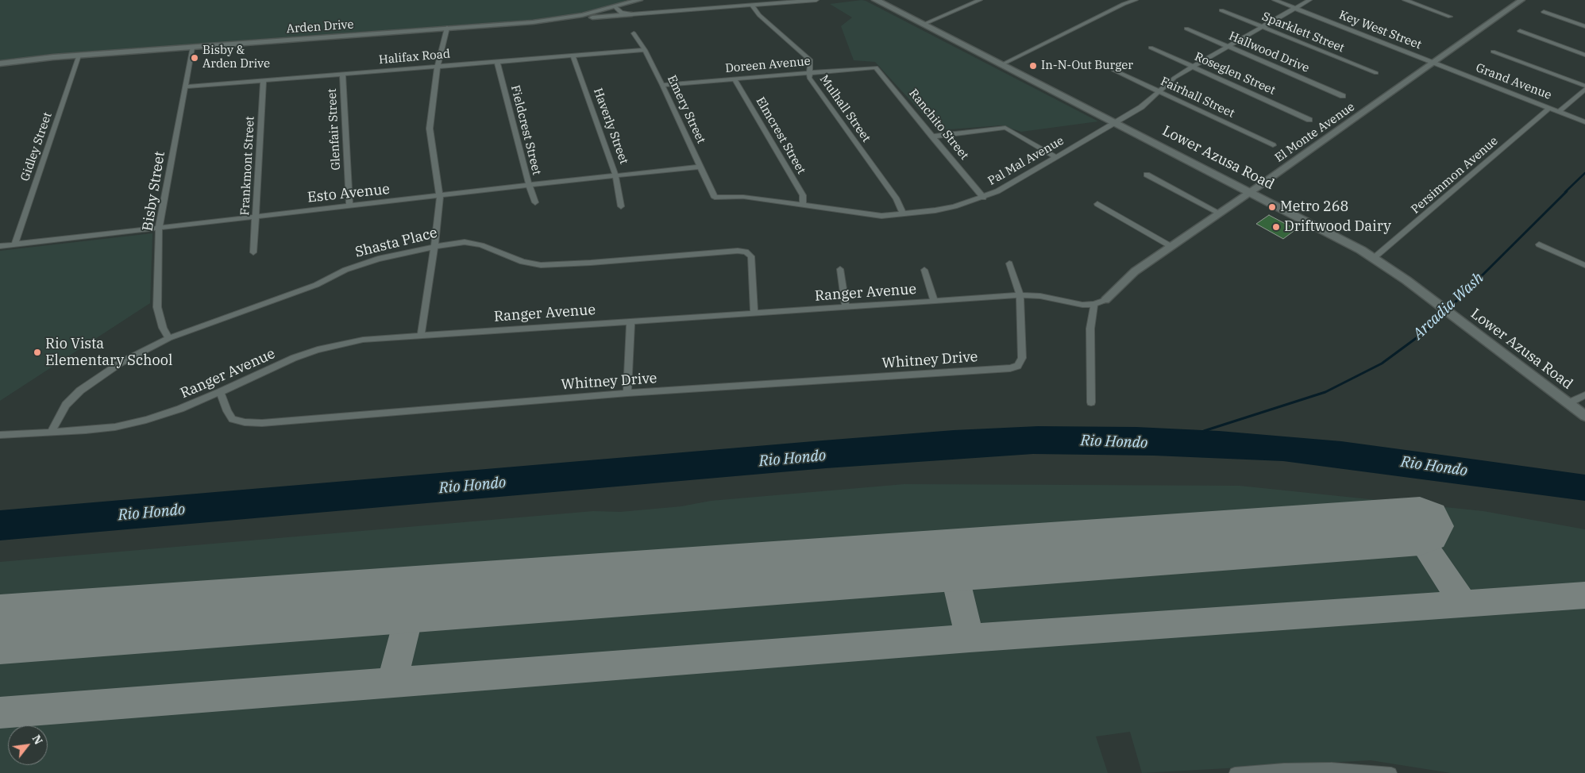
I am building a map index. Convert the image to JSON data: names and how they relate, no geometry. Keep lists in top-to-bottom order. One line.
{"streets":{"main road":["Lower Azusa Road"],"street":["Arden Drive","Key West Street","Sparklett Street","Hallwood Drive","Halifax Road","Doreen Avenue","Roseglen Street","Grand Avenue","Fairhall Street","Mulhall Street","Emery Street","Ranchito Street","Haverly Street","Glenfair Street","Fieldcrest Street","El Monte Avenue","Elmcrest Street","Gidley Street","Pal Mal Avenue","Frankmont Street","Persimmon Avenue","Bisby Street","Esto Avenue","Shasta Place","Ranger Avenue","Whitney Drive"]},"crossings":[["Arden Drive","Gidley Street"],["Arden Drive","Bisby Street"],["Key West Street","Grand Avenue"],["Key West Street","El Monte Avenue"],["Key West Street","Pal Mal Avenue"],["Sparklett Street","Pal Mal Avenue"],["Hallwood Drive","Pal Mal Avenue"],["Halifax Road","Emery Street"],["Halifax Road","Haverly Street"],["Halifax Road","Glenfair Street"],["Halifax Road","Fieldcrest Street"],["Halifax Road","Frankmont Street"],["Halifax Road","Bisby Street"],["Doreen Avenue","Mulhall Street"],["Doreen Avenue","Emery Street"],["Doreen Avenue","Ranchito Street"],["Doreen Avenue","Elmcrest Street"],["Roseglen Street","Pal Mal Avenue"],["Grand Avenue","El Monte Avenue"],["Grand Avenue","Persimmon Avenue"],["Fairhall Street","Pal Mal Avenue"],["Mulhall Street","Pal Mal Avenue"],["Emery Street","Pal Mal Avenue"],["Emery Street","Esto Avenue"],["Ranchito Street","Pal Mal Avenue"],["Haverly Street","Esto Avenue"],["Glenfair Street","Esto Avenue"],["Fieldcrest Street","Esto Avenue"],["El Monte Avenue","Lower Azusa Road"],["El Monte Avenue","Ranger Avenue"],["Elmcrest Street","Pal Mal Avenue"],["Gidley Street","Esto Avenue"],["Lower Azusa Road","Pal Mal Avenue"],["Lower Azusa Road","Persimmon Avenue"],["Frankmont Street","Esto Avenue"],["Bisby Street","Esto Avenue"],["Bisby Street","Shasta Place"],["Shasta Place","Ranger Avenue"],["Ranger Avenue","Whitney Drive"]],"water":["Arcadia Wash","Rio Hondo"],"places":["Bisby & Arden Drive","In-N-Out Burger","Metro 268","Driftwood Dairy","Rio Vista Elementary School"],"north":"top right"}
